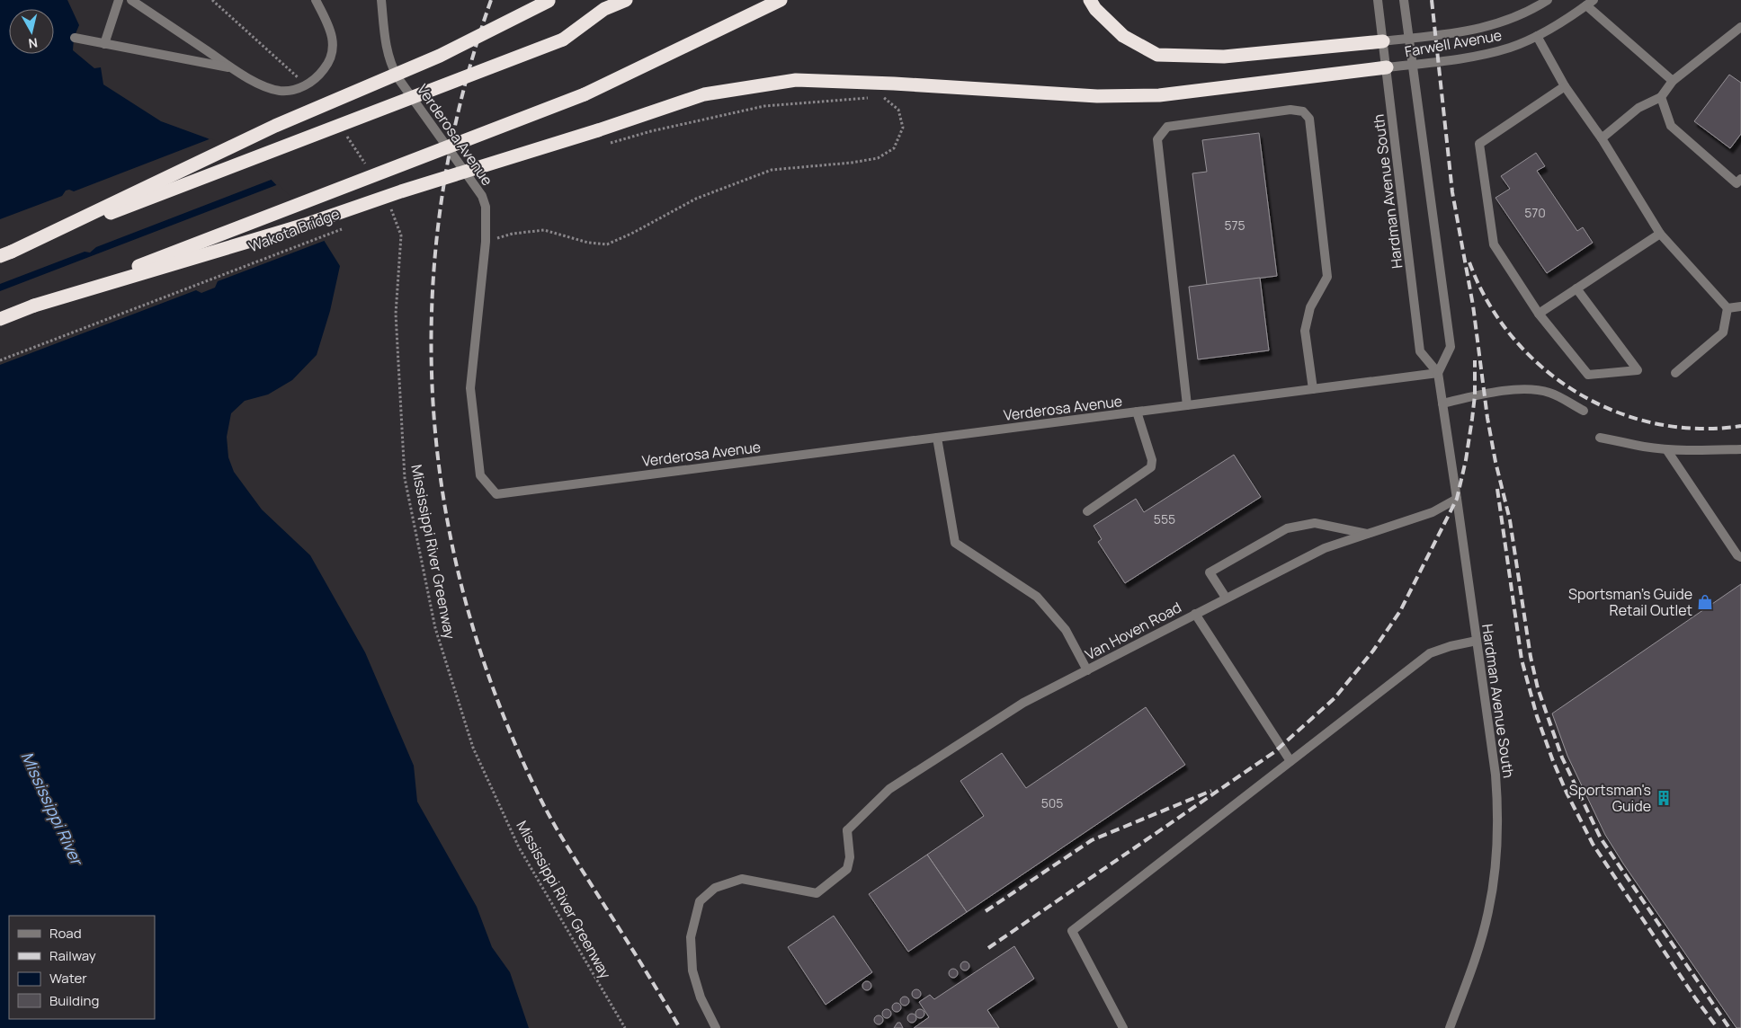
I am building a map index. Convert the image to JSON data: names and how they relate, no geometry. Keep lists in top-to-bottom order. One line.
{"streets":{"highway":["Wakota Bridge"],"street":["Farwell Avenue","Verderosa Avenue","Hardman Avenue South","Van Hoven Road"],"path":["Mississippi River Greenway"]},"crossings":[["Farwell Avenue","Hardman Avenue South"],["Verderosa Avenue","Hardman Avenue South"],["Hardman Avenue South","Van Hoven Road"]],"water":["Mississippi River"],"places":{"shop":["Sportsman's Guide Retail Outlet"],"building":["Sportsman's Guide"]},"house_numbers":["570","575","555","505"],"legend":["Road","Railway","Water","Building"],"north":"bottom"}
